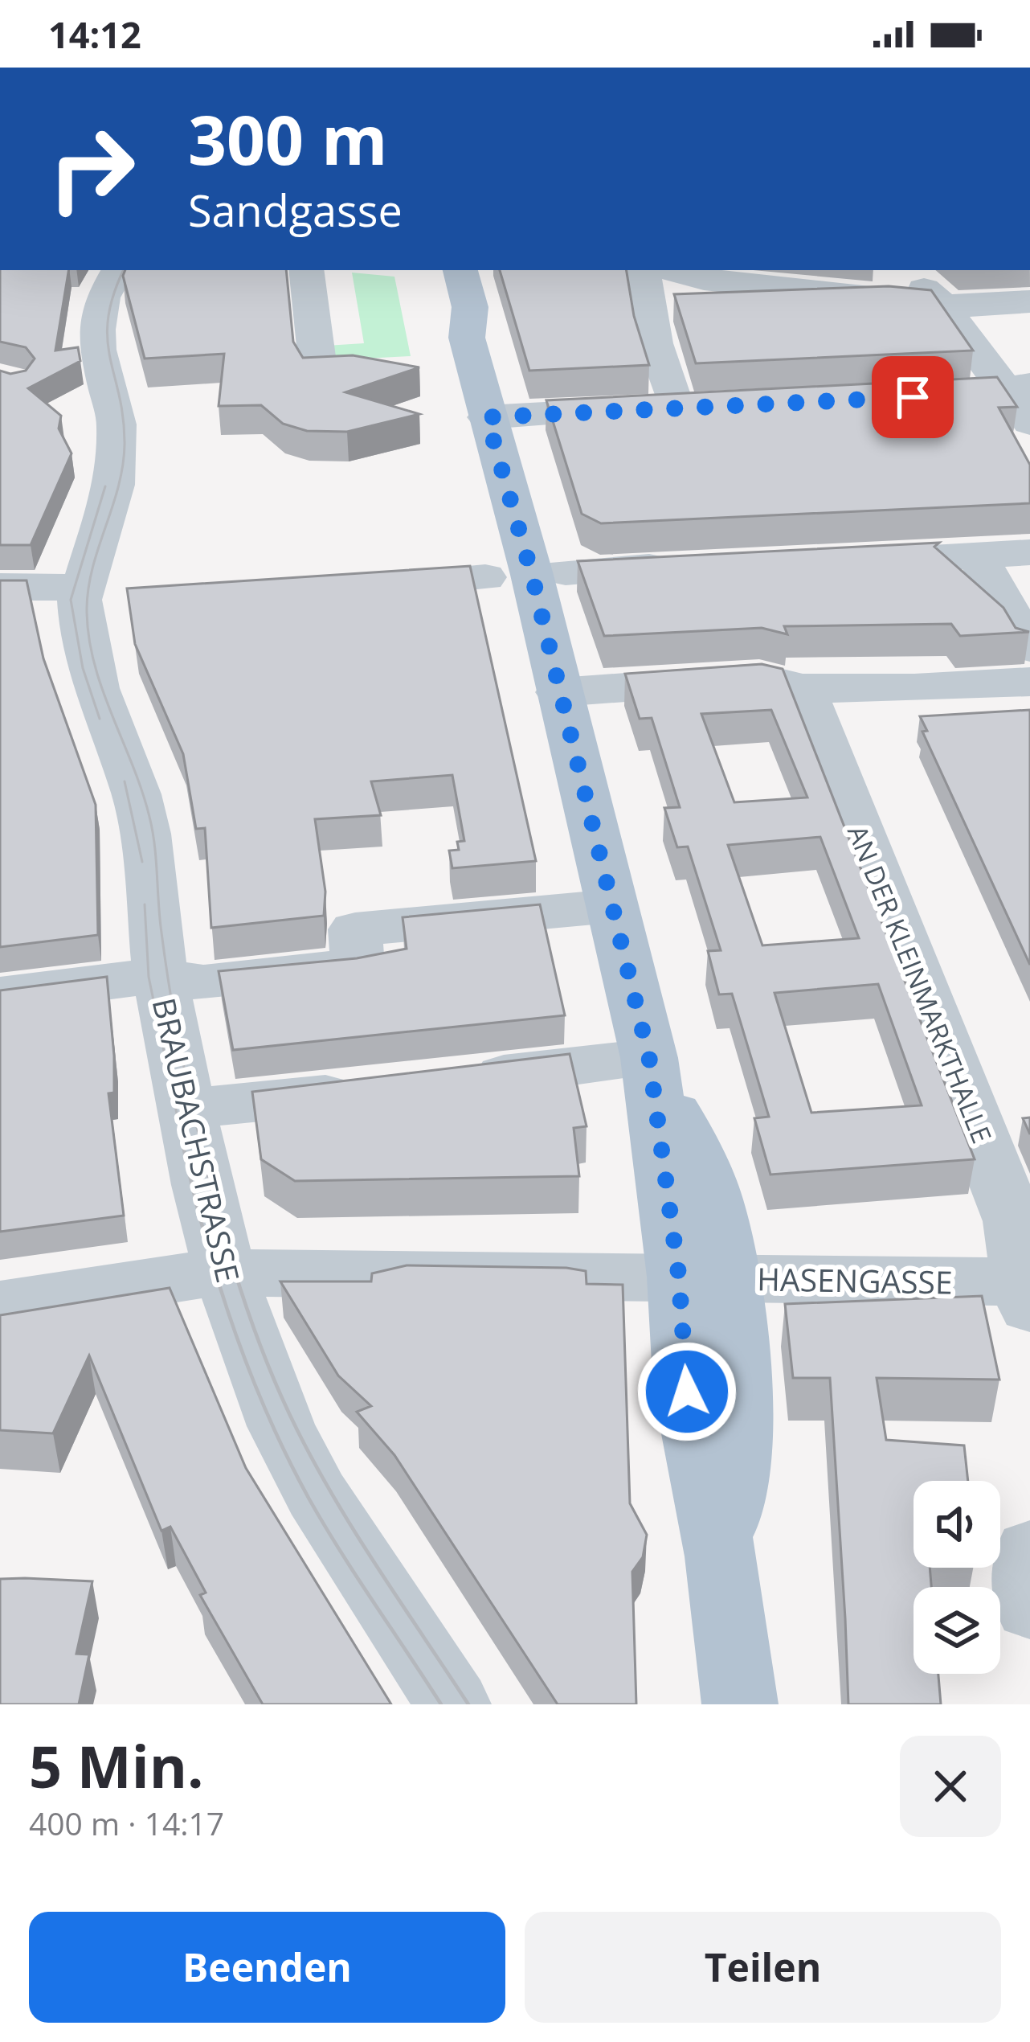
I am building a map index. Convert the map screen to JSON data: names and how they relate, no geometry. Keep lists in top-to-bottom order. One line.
{"streets":{"street":["AN DER KLEINMARKTHALLE","BRAUBACHSTRASSE","HASENGASSE"]},"crossings":[["AN DER KLEINMARKTHALLE","HASENGASSE"],["BRAUBACHSTRASSE","HASENGASSE"]],"page":{"status":"14:12","turn":["300 m","Sandgasse"],"heading":["5 Min.","400 m · 14:17"],"buttons":["Beenden","Teilen"]}}
